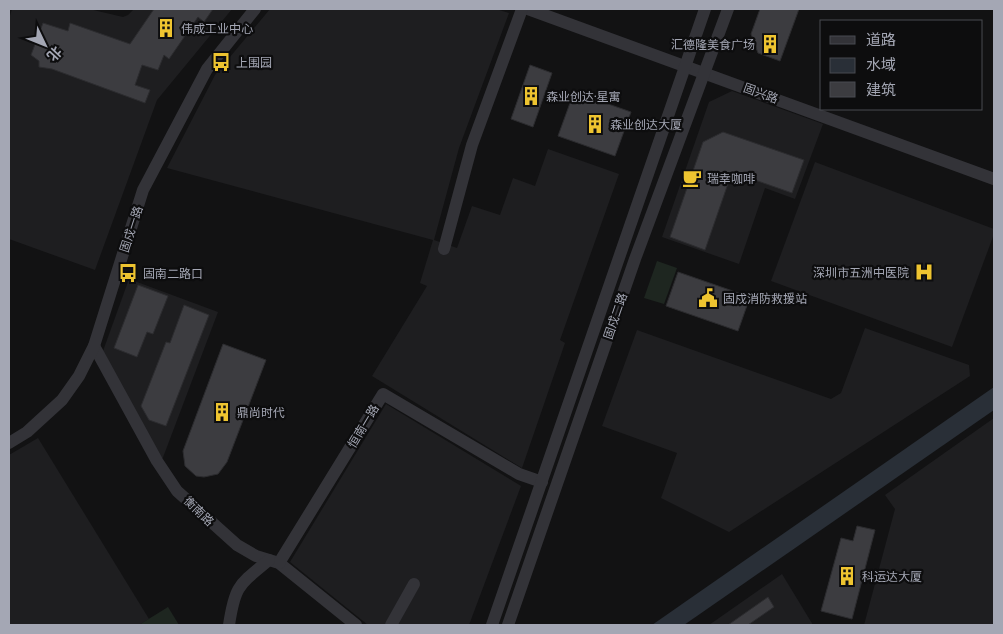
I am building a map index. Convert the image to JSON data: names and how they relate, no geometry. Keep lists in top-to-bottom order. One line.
{"streets":{"street":["固兴路","固戍一路","固戍二路","恒南一路","衡南路"]},"crossings":[["固兴路","固戍二路"],["固戍一路","衡南路"],["固戍二路","恒南一路"],["恒南一路","衡南路"]],"places":{"building":["伟成工业中心","汇德隆美食广场","森业创达·星寓","森业创达大厦","鼎尚时代","科运达大厦"],"bus stop":["上围园","固南二路口"],"cafe":["瑞幸咖啡"],"hospital":["深圳市五洲中医院"],"public building":["固戍消防救援站"]},"legend":["道路","水域","建筑"],"north":"bottom right"}
